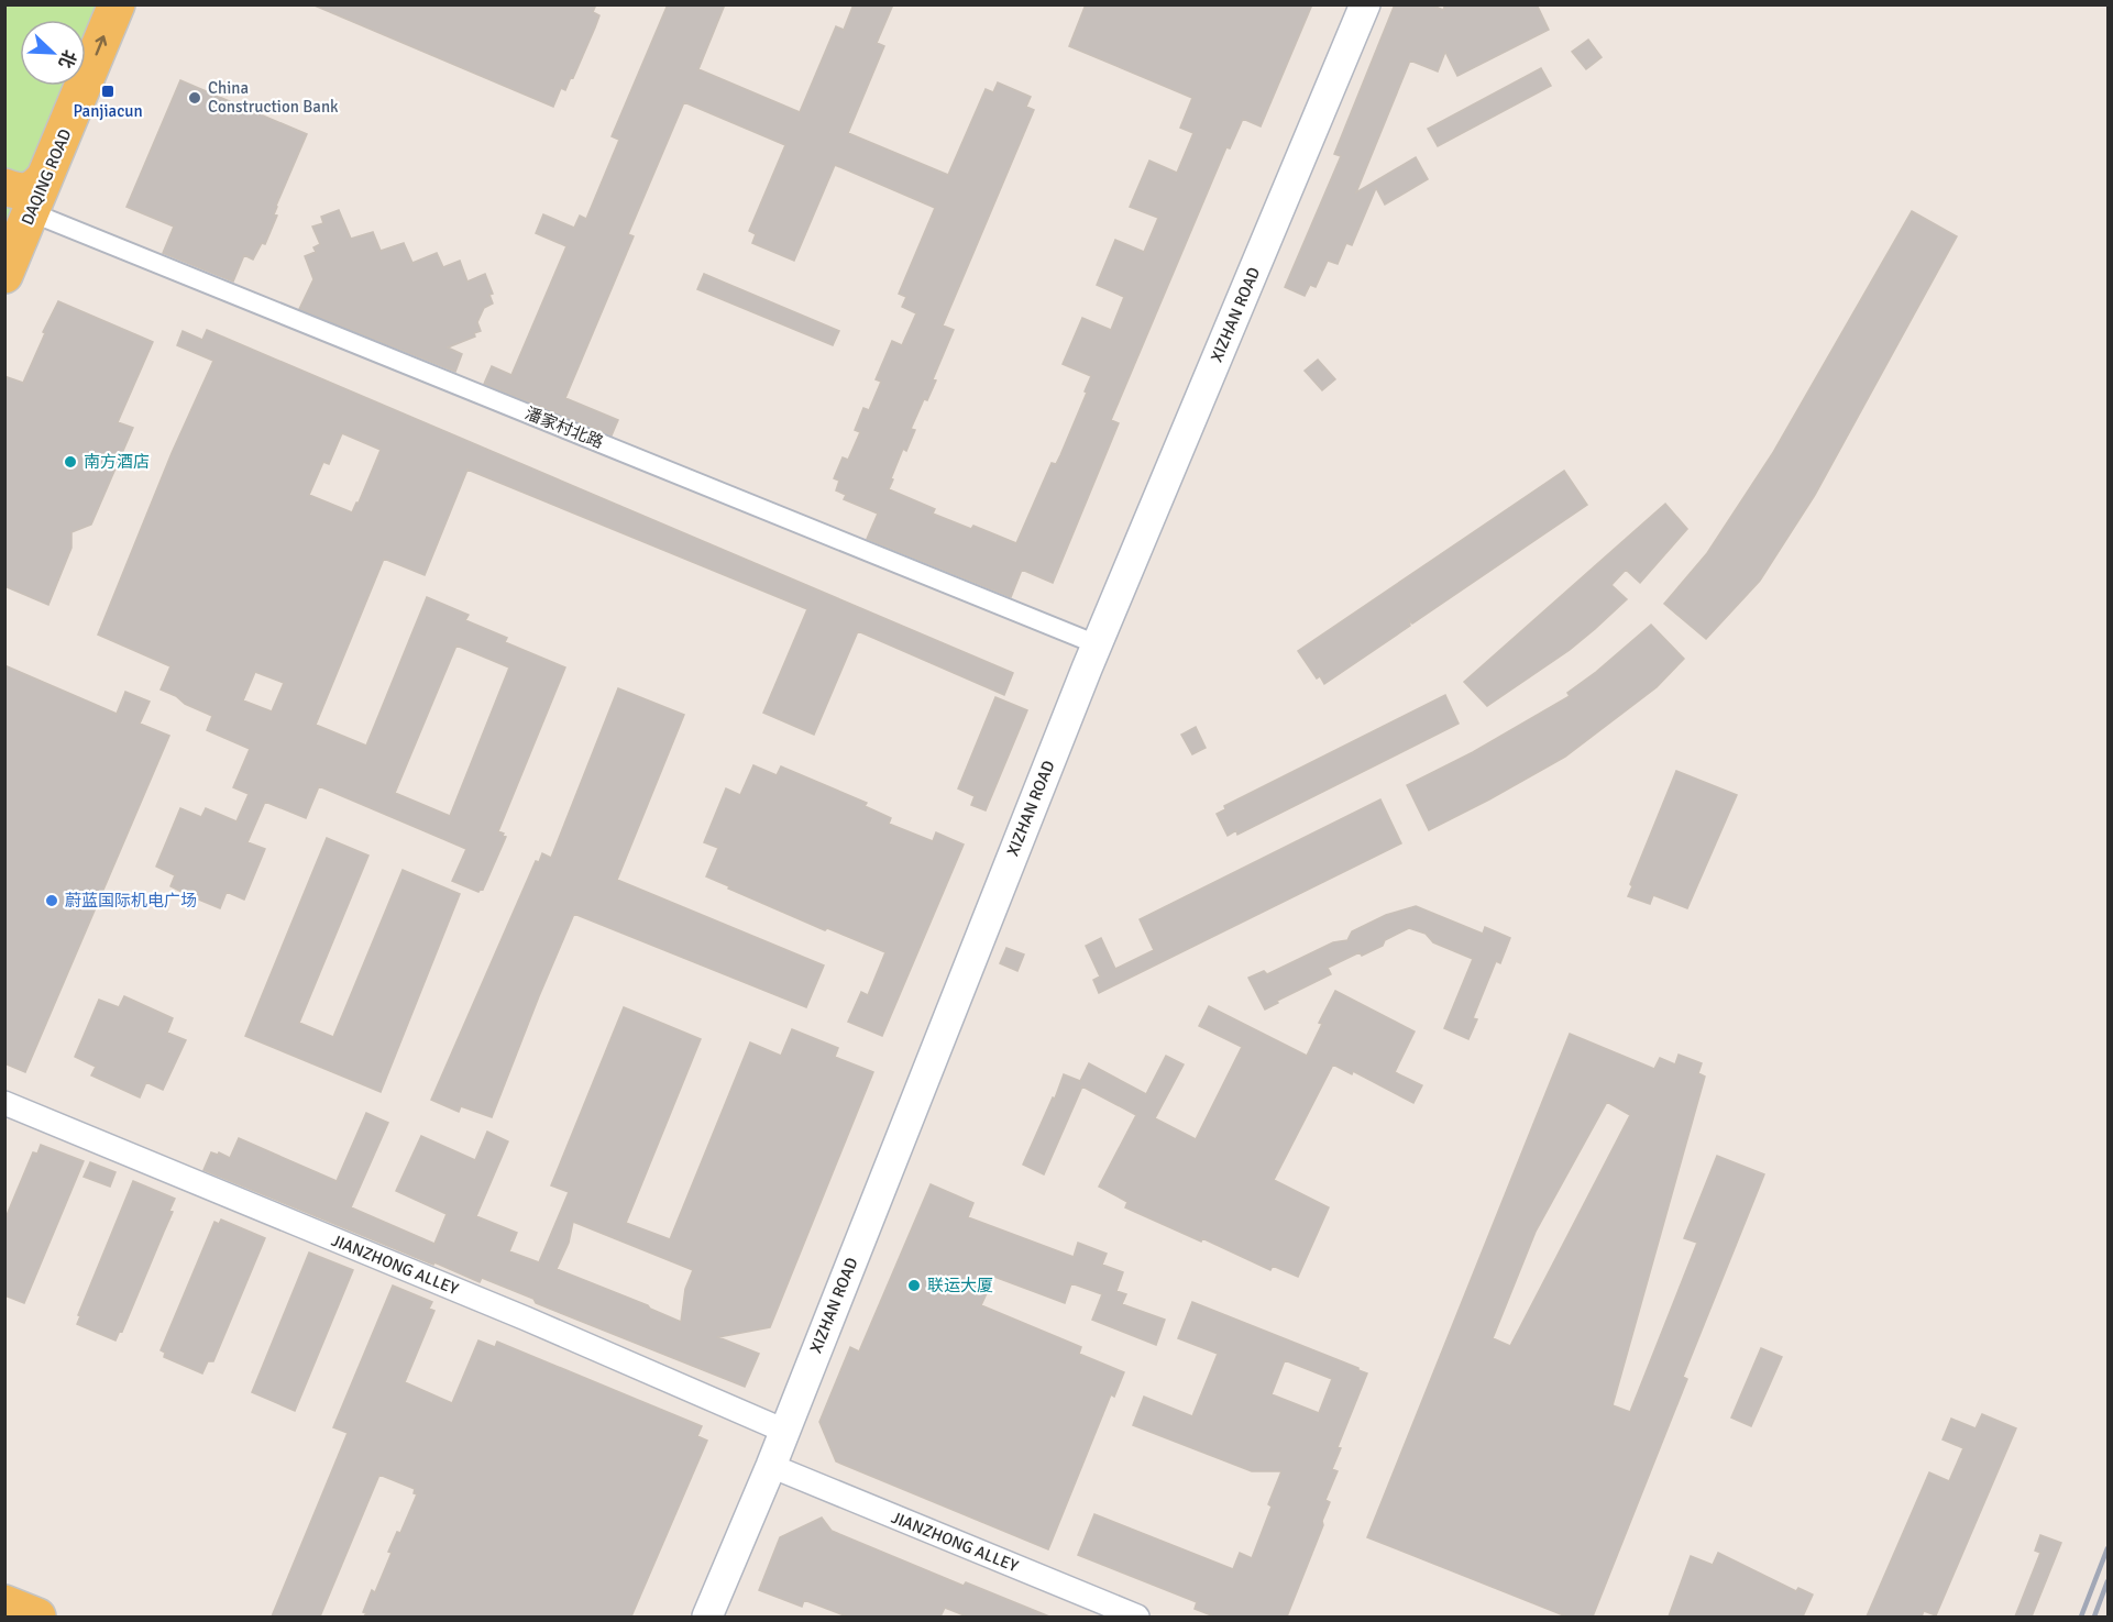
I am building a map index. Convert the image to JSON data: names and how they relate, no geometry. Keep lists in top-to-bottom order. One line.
{"streets":{"main road":["DAQING ROAD"],"street":["XIZHAN ROAD","潘家村北路","JIANZHONG ALLEY"]},"crossings":[["DAQING ROAD","潘家村北路"],["XIZHAN ROAD","潘家村北路"],["XIZHAN ROAD","JIANZHONG ALLEY"]],"one_way":["DAQING ROAD"],"places":{"transit":["Panjiacun"],"other":["China Construction Bank","南方酒店","蔚蓝国际机电广场","联运大厦"]},"north":"bottom right"}
